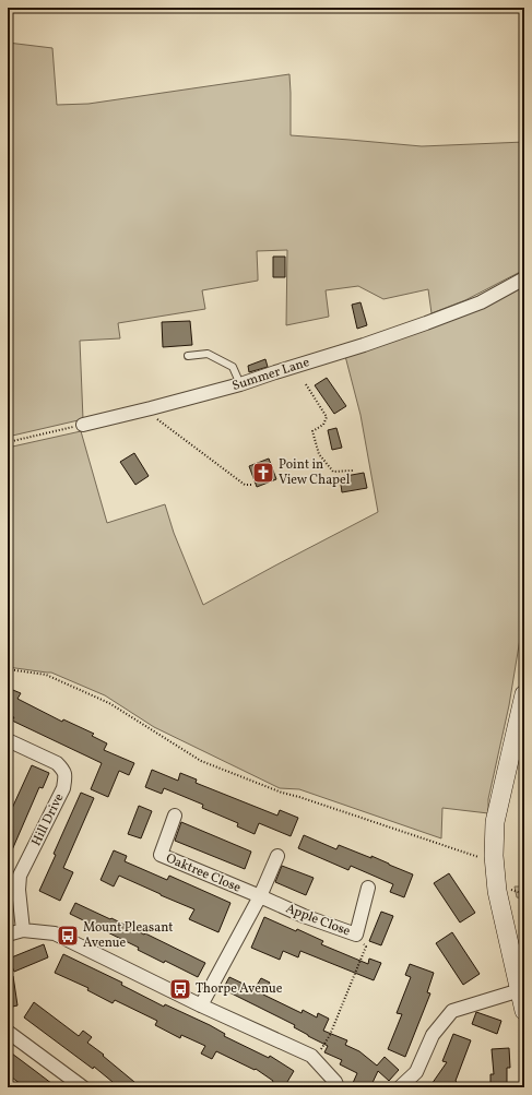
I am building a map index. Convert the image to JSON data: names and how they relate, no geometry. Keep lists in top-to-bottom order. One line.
{"streets":{"street":["Summer Lane","Hill Drive","Oaktree Close","Apple Close"]},"crossings":[["Oaktree Close","Apple Close"]],"places":{"church":["Point in View Chapel"],"bus stop":["Mount Pleasant Avenue","Thorpe Avenue"]}}
